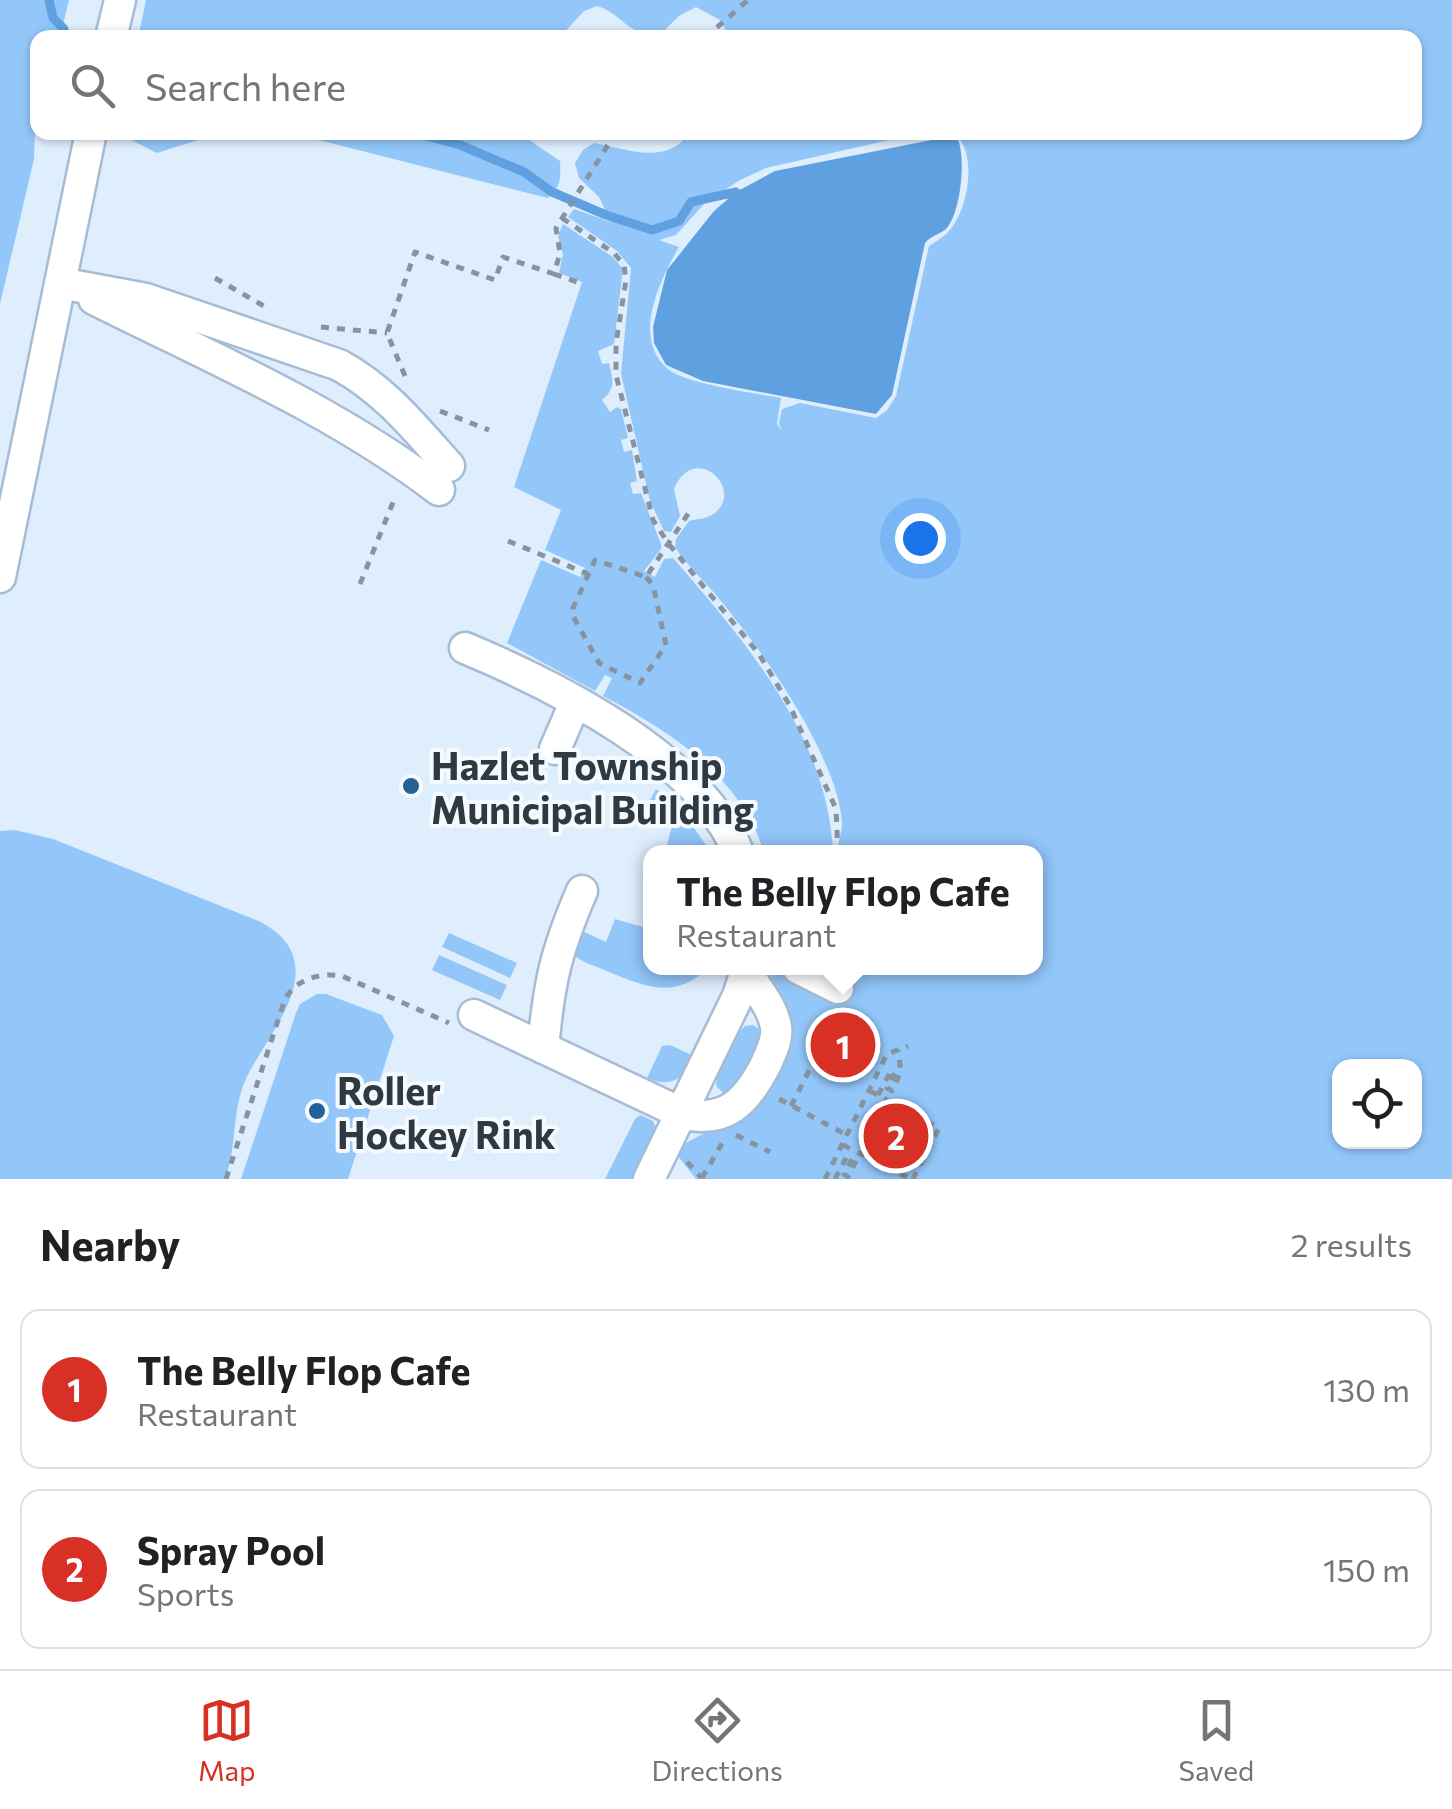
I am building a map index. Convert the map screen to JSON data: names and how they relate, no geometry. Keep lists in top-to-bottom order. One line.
{"places":["Hazlet Township Municipal Building","Roller Hockey Rink"],"page":{"search":"Search here","popup":["The Belly Flop Cafe","Restaurant"],"pins":["1","2"],"heading":["Nearby","2 results"],"list":[{"mark":"1","name":"The Belly Flop Cafe","note":"Restaurant","value":"130 m"},{"mark":"2","name":"Spray Pool","note":"Sports","value":"150 m"}],"nav":["Map","Directions","Saved"]}}
